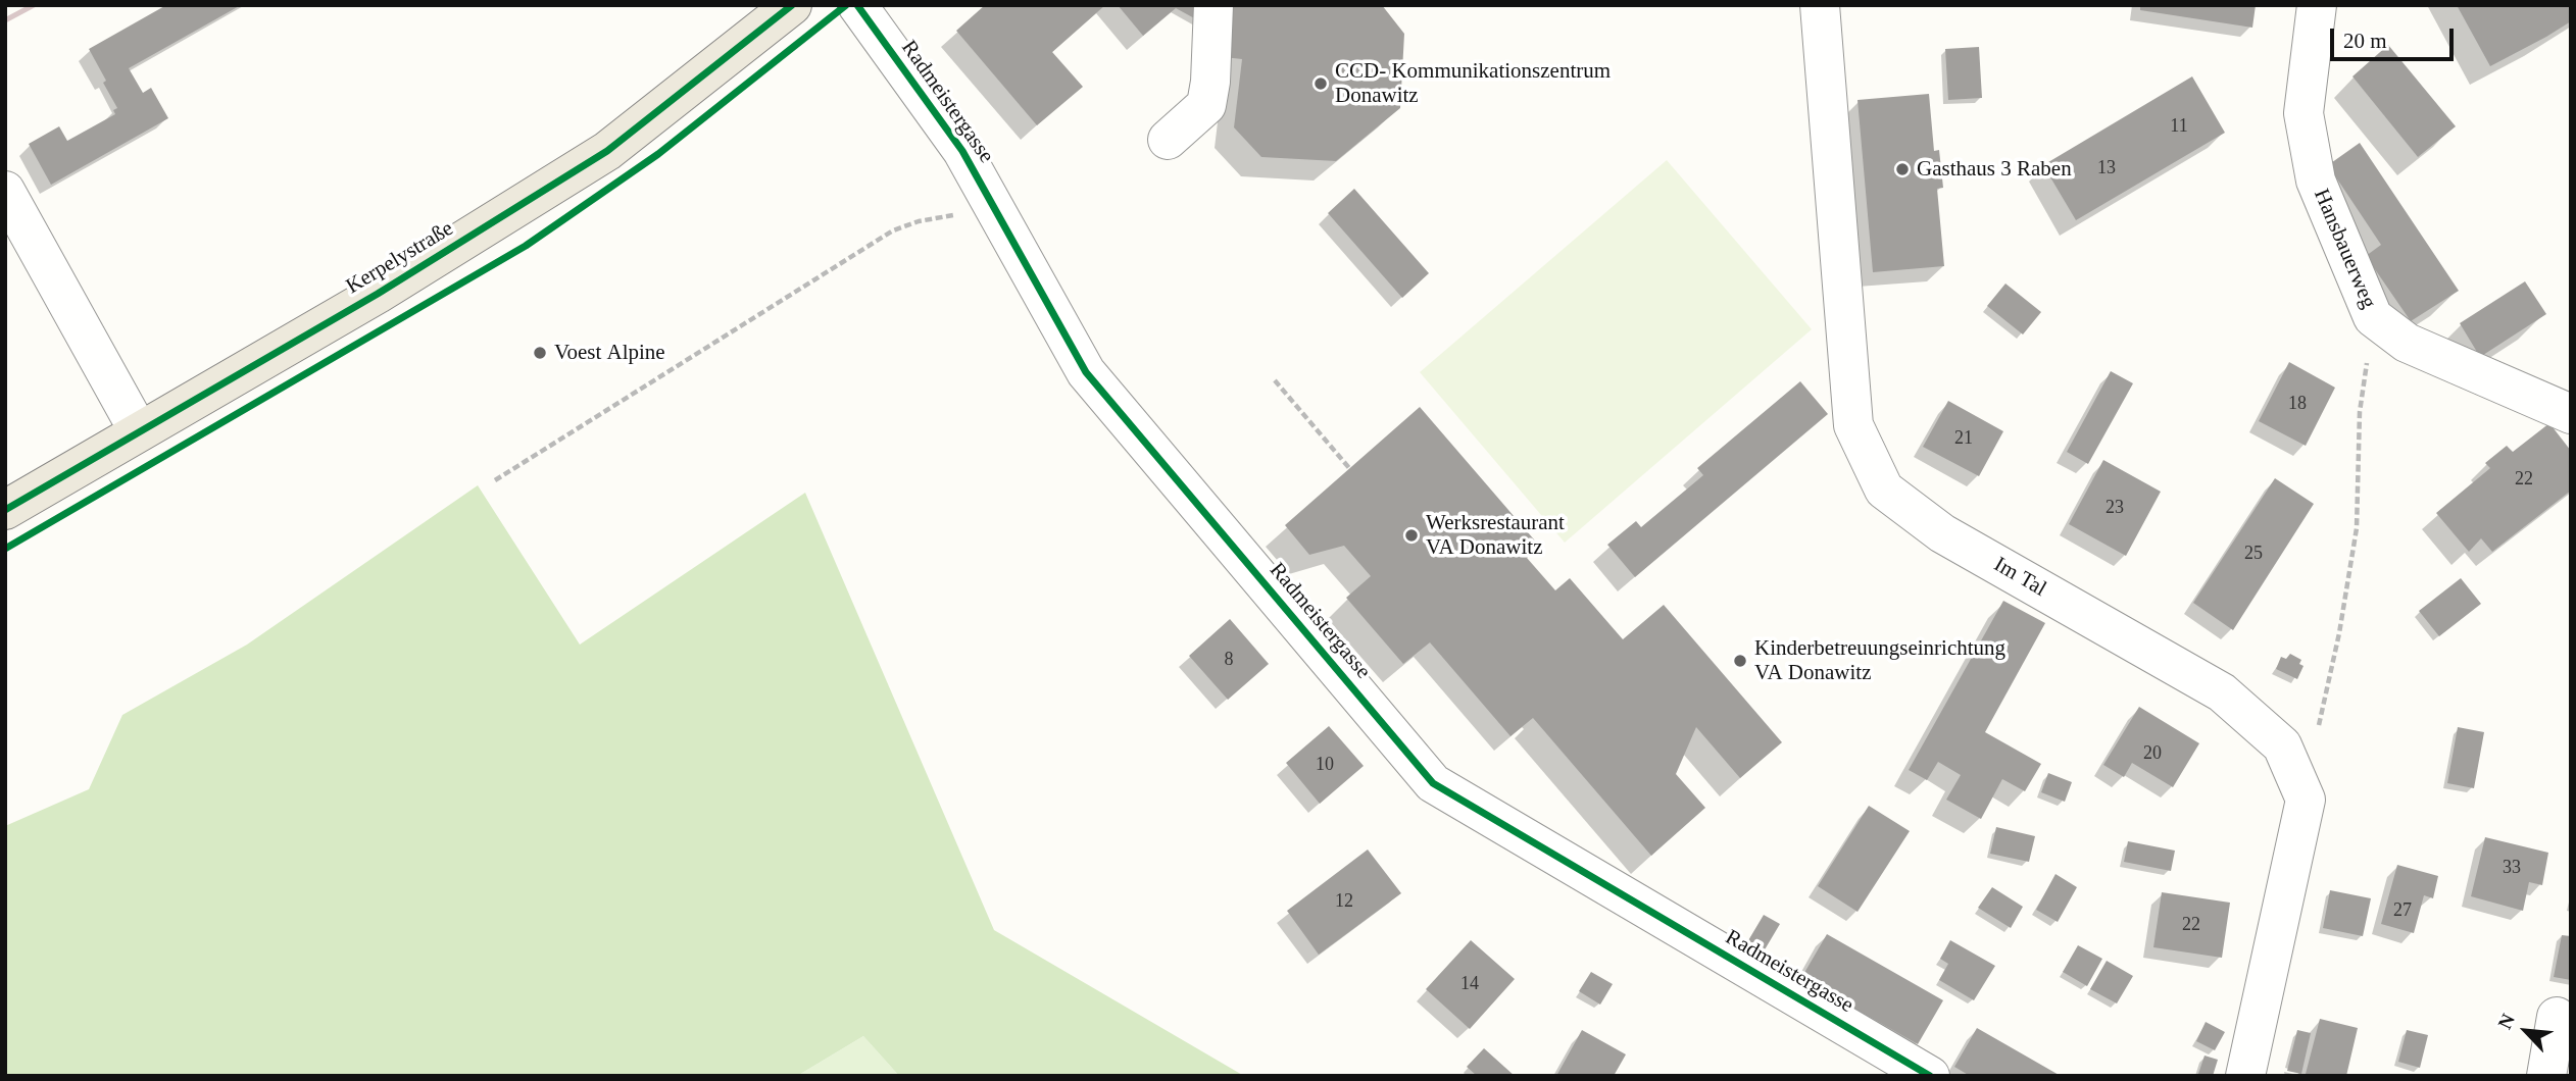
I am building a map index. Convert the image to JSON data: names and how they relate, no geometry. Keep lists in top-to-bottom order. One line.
{"streets":{"main road":["Kerpelystraße"],"street":["Radmeistergasse","Hansbauerweg","Im Tal"]},"places":["CCD- Kommunikationszentrum Donawitz","Gasthaus 3 Raben","Voest Alpine","Werksrestaurant VA Donawitz","Kinderbetreuungseinrichtung VA Donawitz"],"house_numbers":["11","13","18","21","22","23","25","8","20","10","33","12","27","22","14"],"scale_bar":"20 m","north":"top left"}
